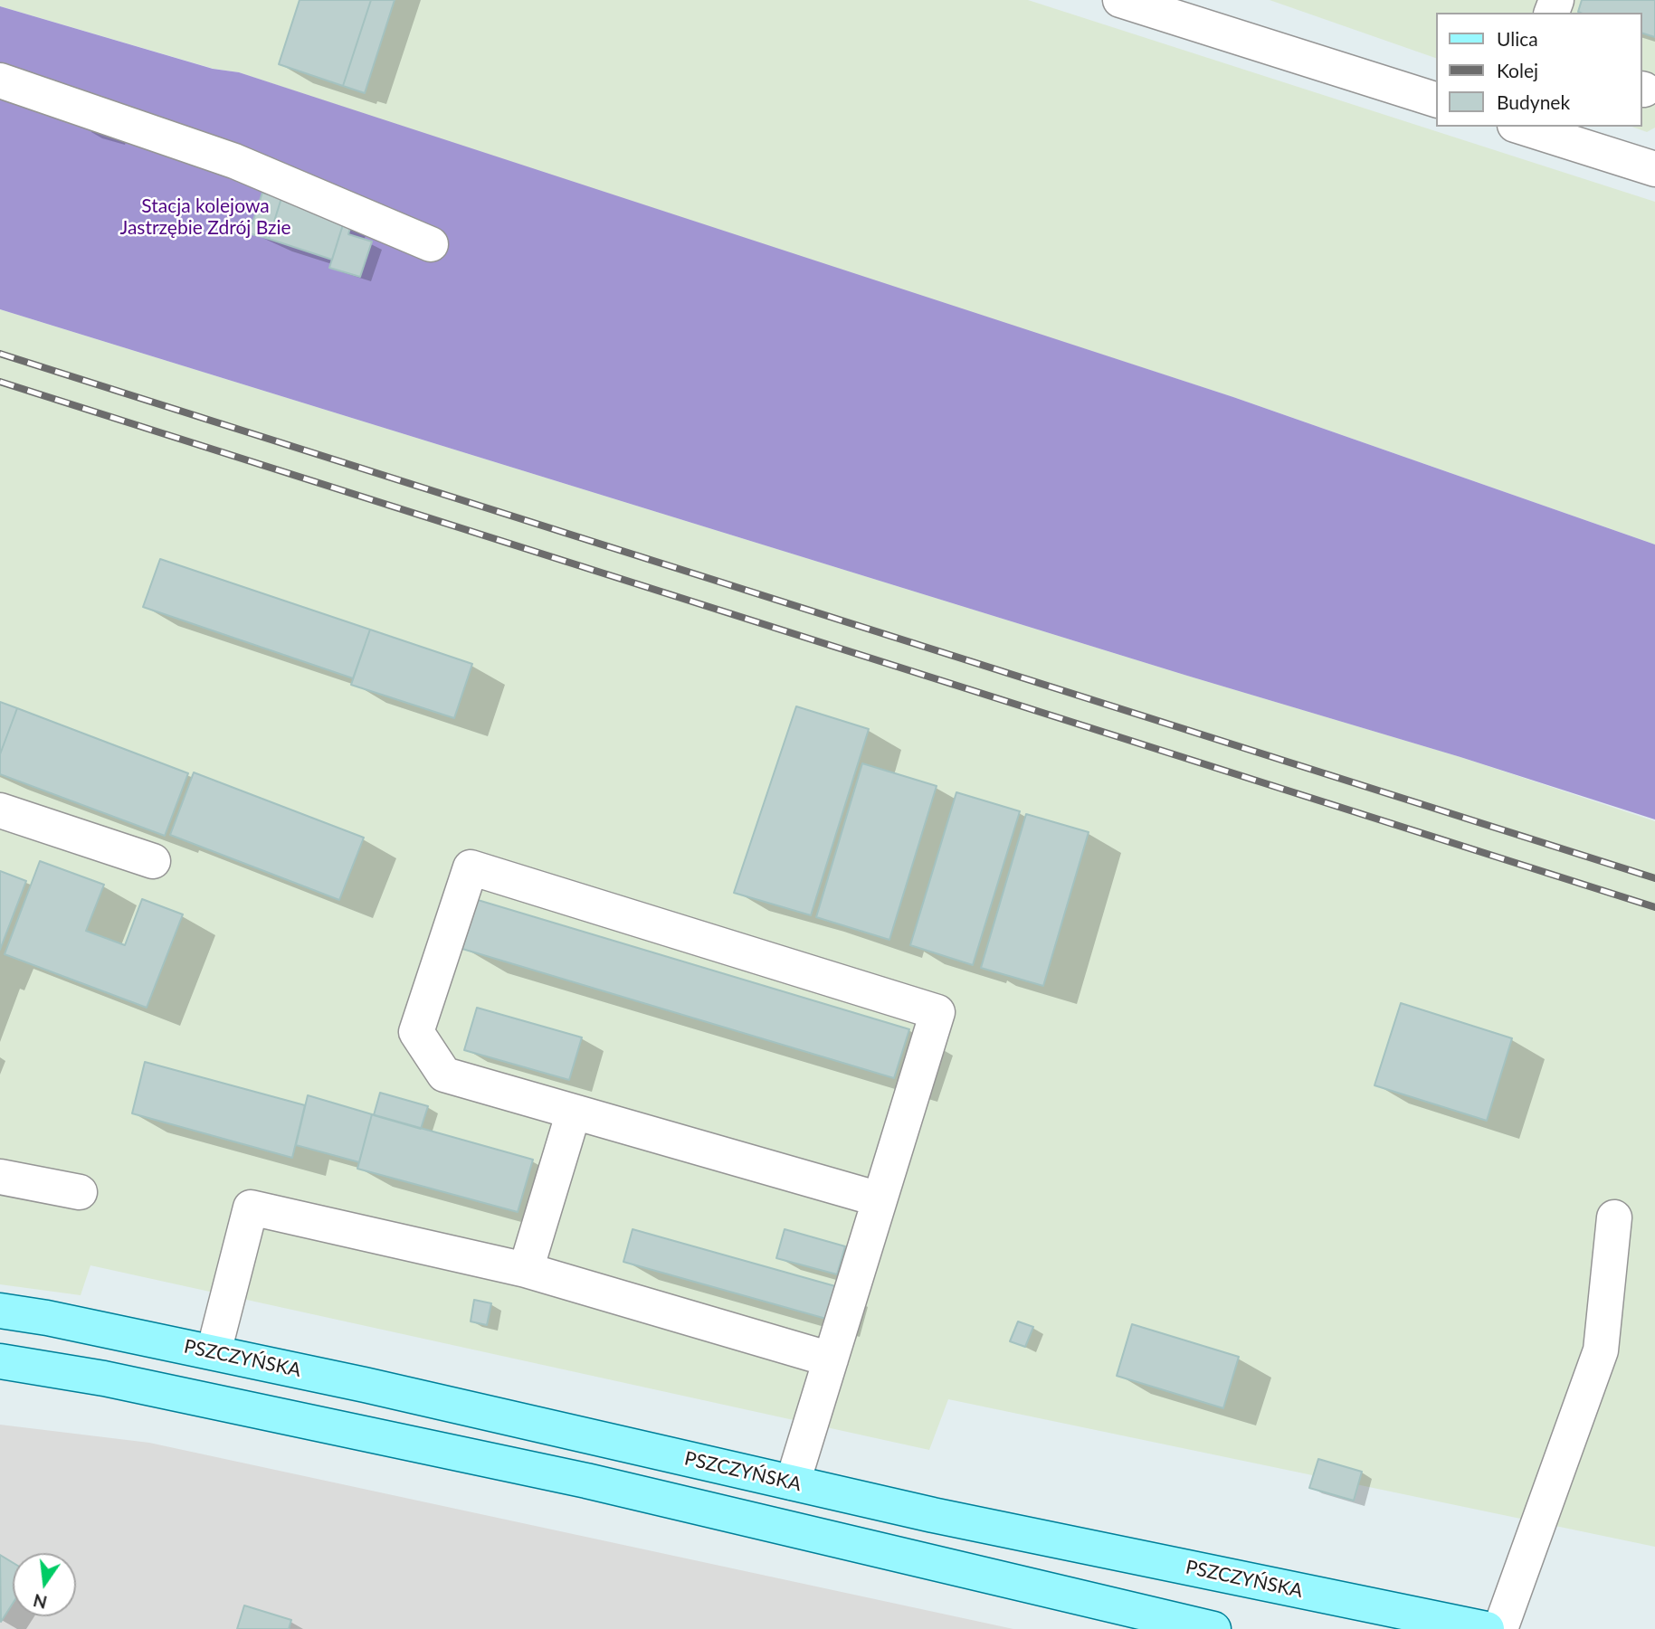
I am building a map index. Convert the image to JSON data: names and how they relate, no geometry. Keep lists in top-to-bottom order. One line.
{"streets":{"main road":["PSZCZYŃSKA"]},"parks":["Stacja kolejowa Jastrzębie Zdrój Bzie"],"legend":["Ulica","Kolej","Budynek"],"north":"bottom"}
